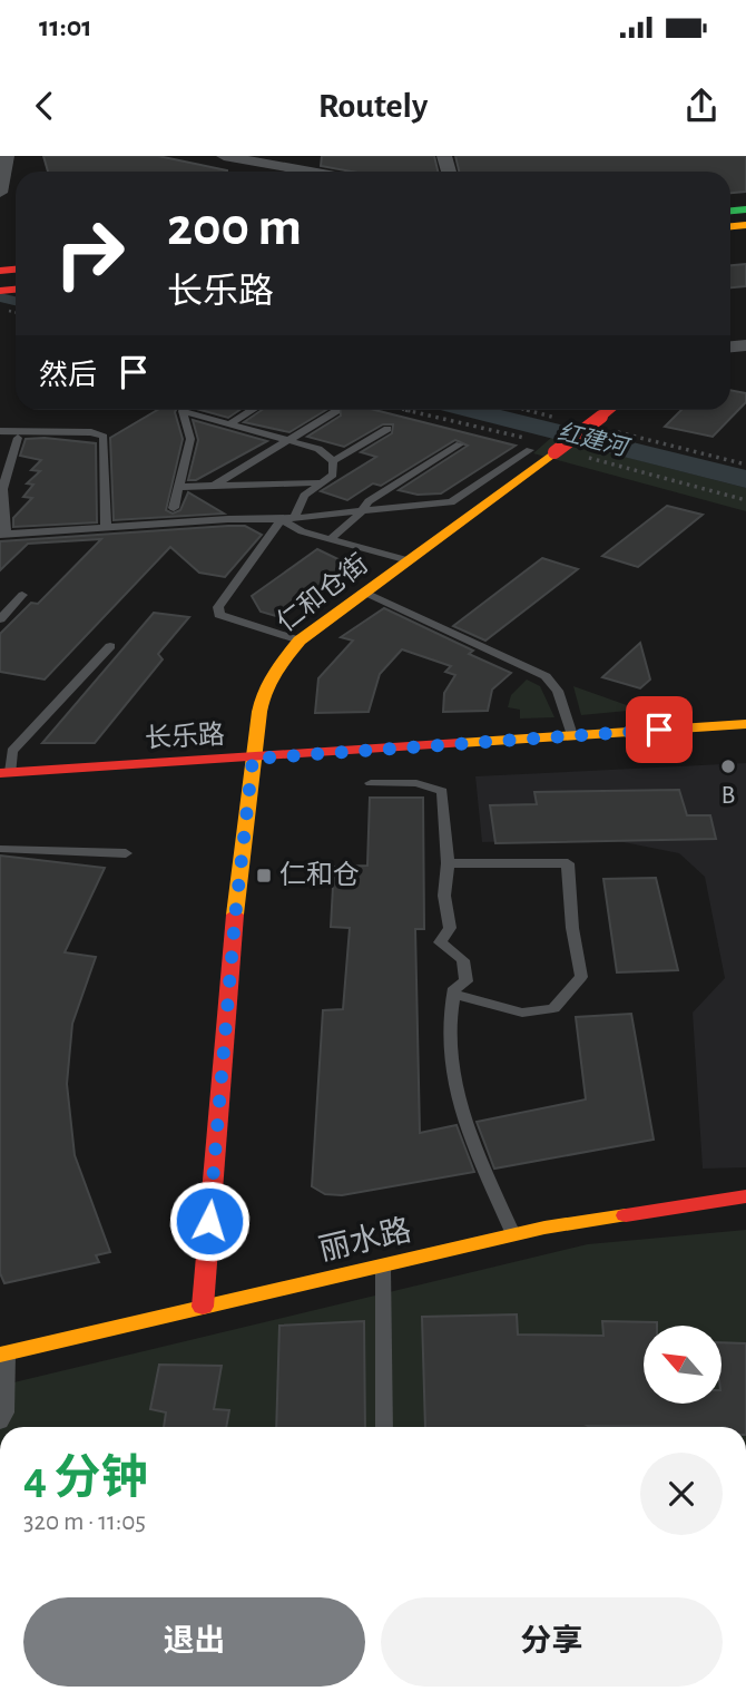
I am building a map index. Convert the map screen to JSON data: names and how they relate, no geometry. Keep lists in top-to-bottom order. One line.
{"streets":{"main road":["仁和仓街","长乐路","丽水路"]},"crossings":[["仁和仓街","长乐路"],["仁和仓街","丽水路"]],"water":["红建河"],"places":{"other":["B"],"transit":["仁和仓"]},"north":"top left","page":{"status":"11:01","header":"Routely","turn":["200 m","长乐路"],"then":"然后","heading":["4 分钟","320 m · 11:05"],"buttons":["退出","分享"]}}
